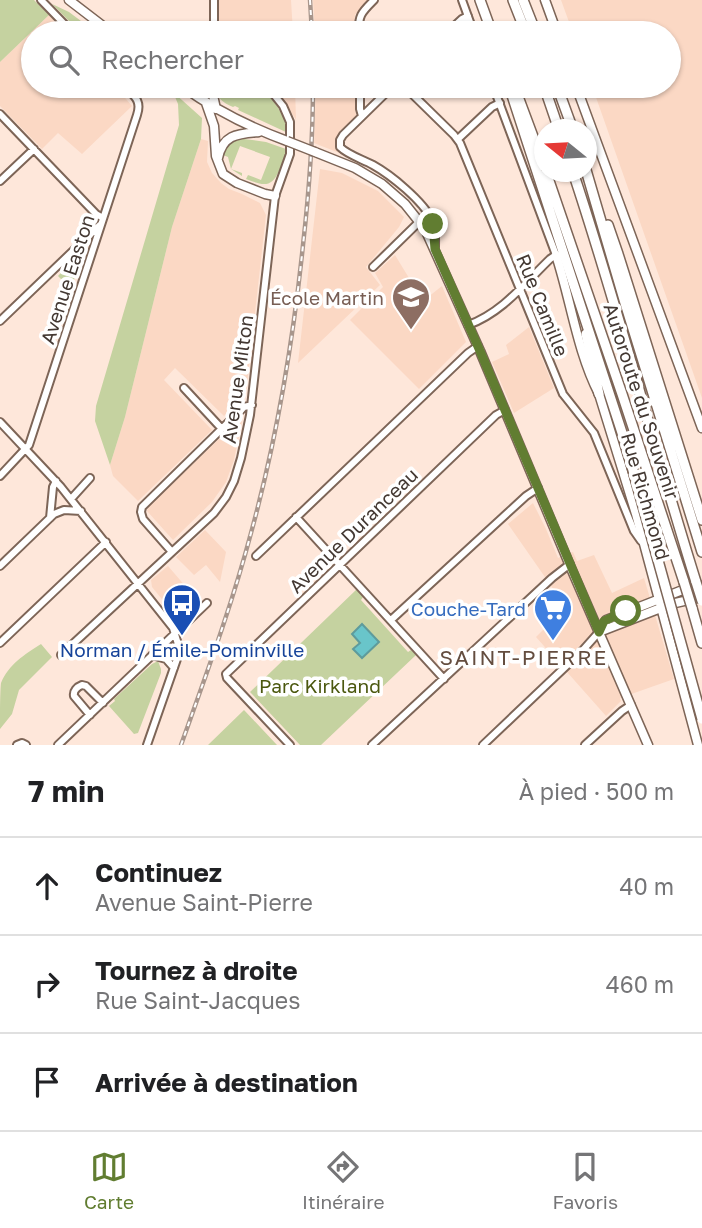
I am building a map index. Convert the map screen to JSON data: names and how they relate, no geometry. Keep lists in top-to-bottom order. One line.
{"streets":{"highway":["Autoroute du Souvenir"],"main road":["Rue Richmond"],"street":["Avenue Easton","Rue Camille","Avenue Milton","Avenue Duranceau"]},"crossings":[["Rue Camille","Rue Richmond"]],"districts":["SAINT-PIERRE"],"parks":["Parc Kirkland"],"places":{"school or university":["École Martin"],"bus stop":["Norman / Émile-Pominville"],"supermarket":["Couche-Tard"]},"north":"left","page":{"search":"Rechercher","heading":["7 min","À pied · 500 m"],"list":[["Continuez","Avenue Saint-Pierre","40 m"],["Tournez à droite","Rue Saint-Jacques","460 m"],"Arrivée à destination"],"nav":["Carte","Itinéraire","Favoris"]}}
